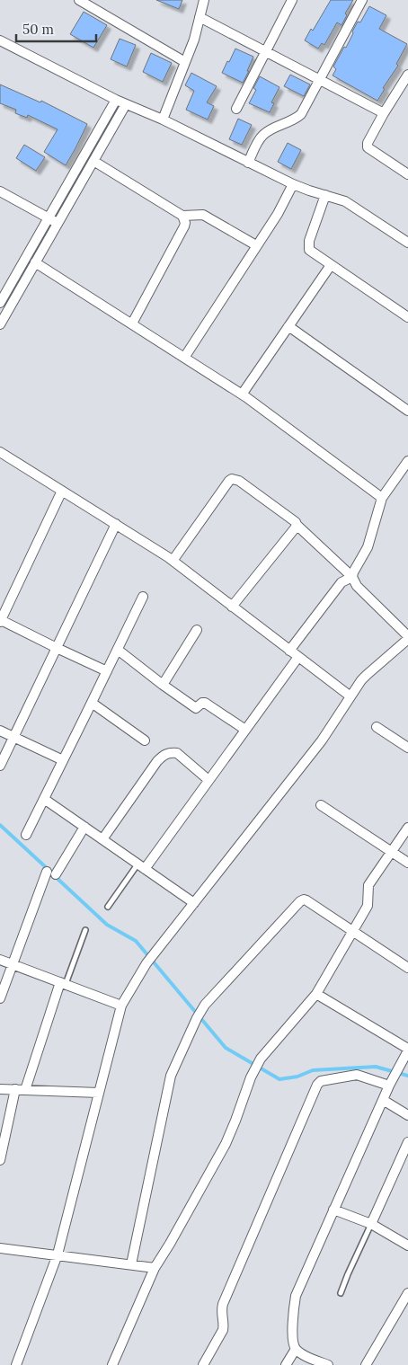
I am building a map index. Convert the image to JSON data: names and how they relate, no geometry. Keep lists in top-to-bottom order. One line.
{"scale_bar":"50 m"}
